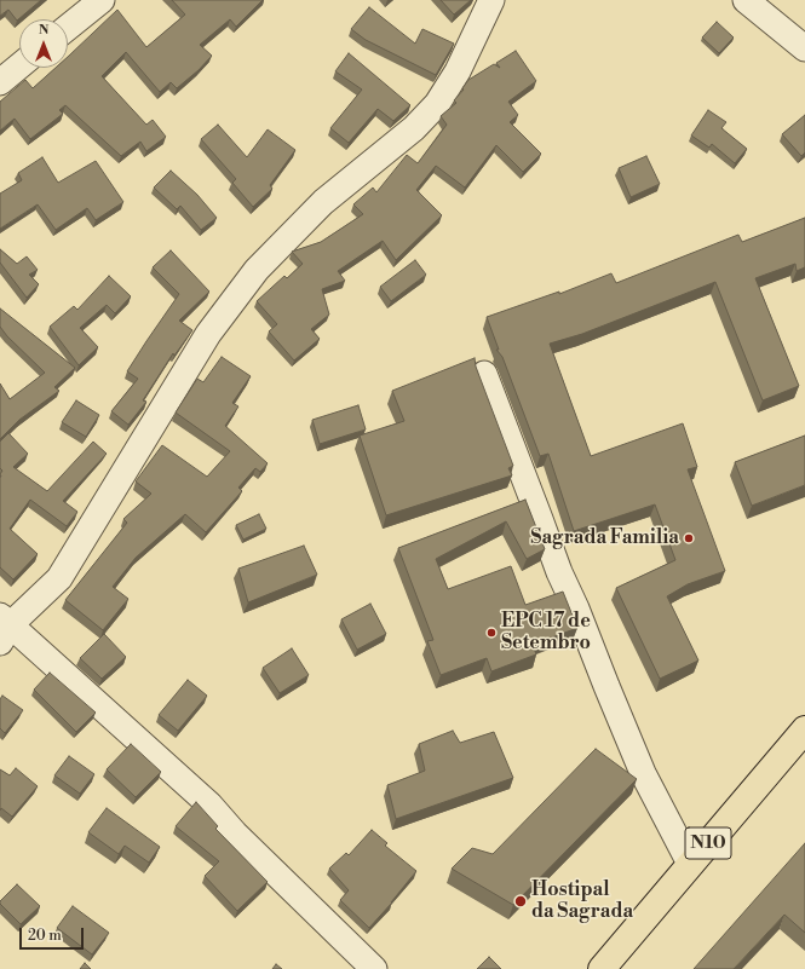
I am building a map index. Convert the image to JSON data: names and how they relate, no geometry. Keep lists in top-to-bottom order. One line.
{"streets":{"main road":["N10"]},"places":["Sagrada Familia","EPC 17 de Setembro","Hostipal da Sagrada"],"scale_bar":"20 m","north":"top"}
